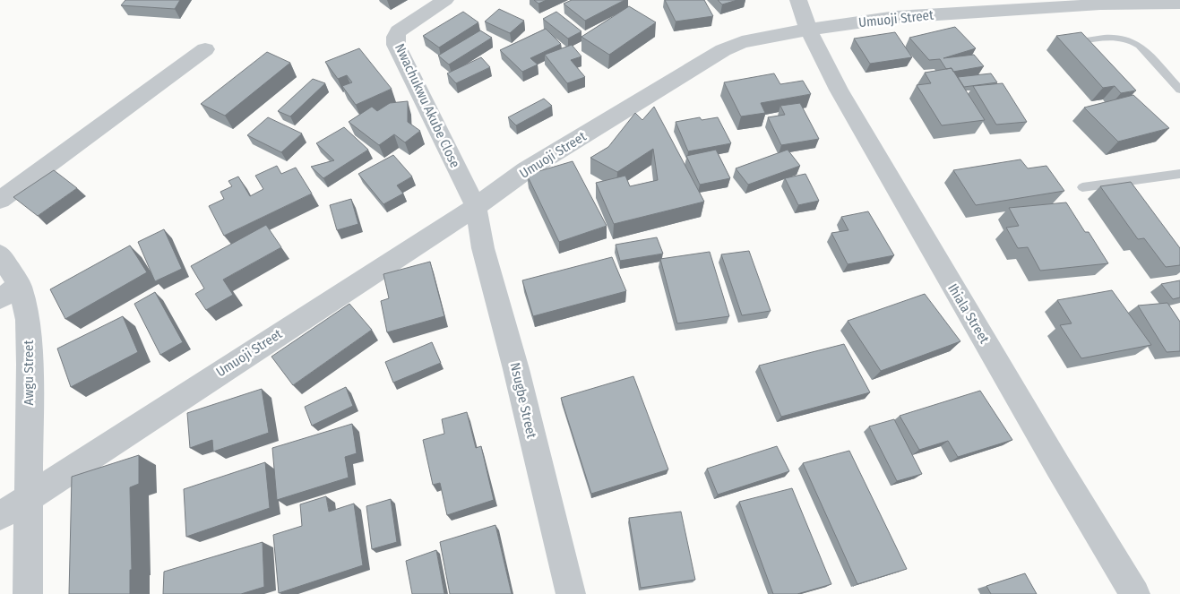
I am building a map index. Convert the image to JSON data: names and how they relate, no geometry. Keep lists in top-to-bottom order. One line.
{"streets":{"street":["Umuoji Street","Nwachukwu Akube Close","Ihiala Street","Awgu Street","Nsugbe Street"]},"crossings":[["Umuoji Street","Nwachukwu Akube Close"],["Umuoji Street","Ihiala Street"],["Umuoji Street","Awgu Street"],["Umuoji Street","Nsugbe Street"],["Nwachukwu Akube Close","Nsugbe Street"]]}
